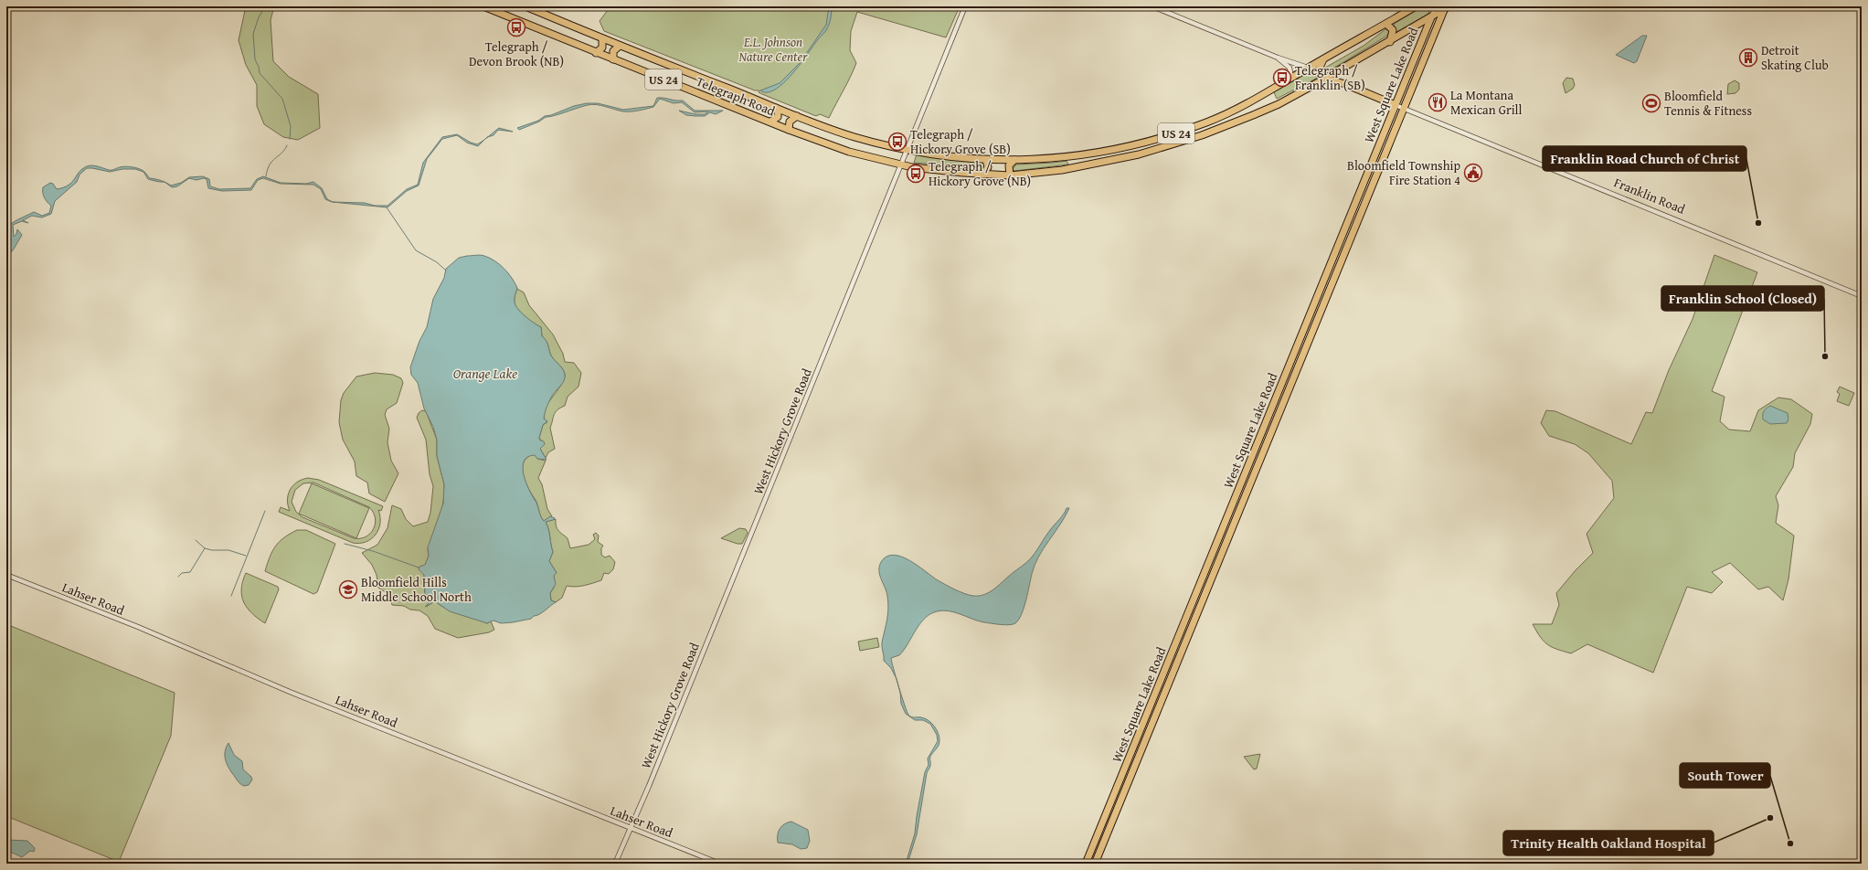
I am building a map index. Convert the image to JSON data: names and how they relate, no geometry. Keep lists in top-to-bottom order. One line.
{"streets":{"highway":["US 24","West Square Lake Road","Telegraph Road","Franklin Road"],"street":["West Hickory Grove Road","Lahser Road"]},"crossings":[["US 24","West Square Lake Road"],["US 24","Telegraph Road"],["US 24","Franklin Road"],["US 24","West Hickory Grove Road"],["West Square Lake Road","Franklin Road"],["Telegraph Road","West Hickory Grove Road"],["West Hickory Grove Road","Lahser Road"]],"water":["Orange Lake"],"parks":["E.L. Johnson Nature Center"],"places":{"bus stop":["Telegraph / Devon Brook (NB)","Telegraph / Franklin (SB)","Telegraph / Hickory Grove (SB)","Telegraph / Hickory Grove (NB)"],"building":["Detroit Skating Club"],"restaurant":["La Montana Mexican Grill"],"sports":["Bloomfield Tennis & Fitness"],"public building":["Bloomfield Township Fire Station 4"],"other":["Franklin Road Church of Christ","Franklin School (Closed)","Trinity Health Oakland Hospital","South Tower"],"school or university":["Bloomfield Hills Middle School North"]}}
